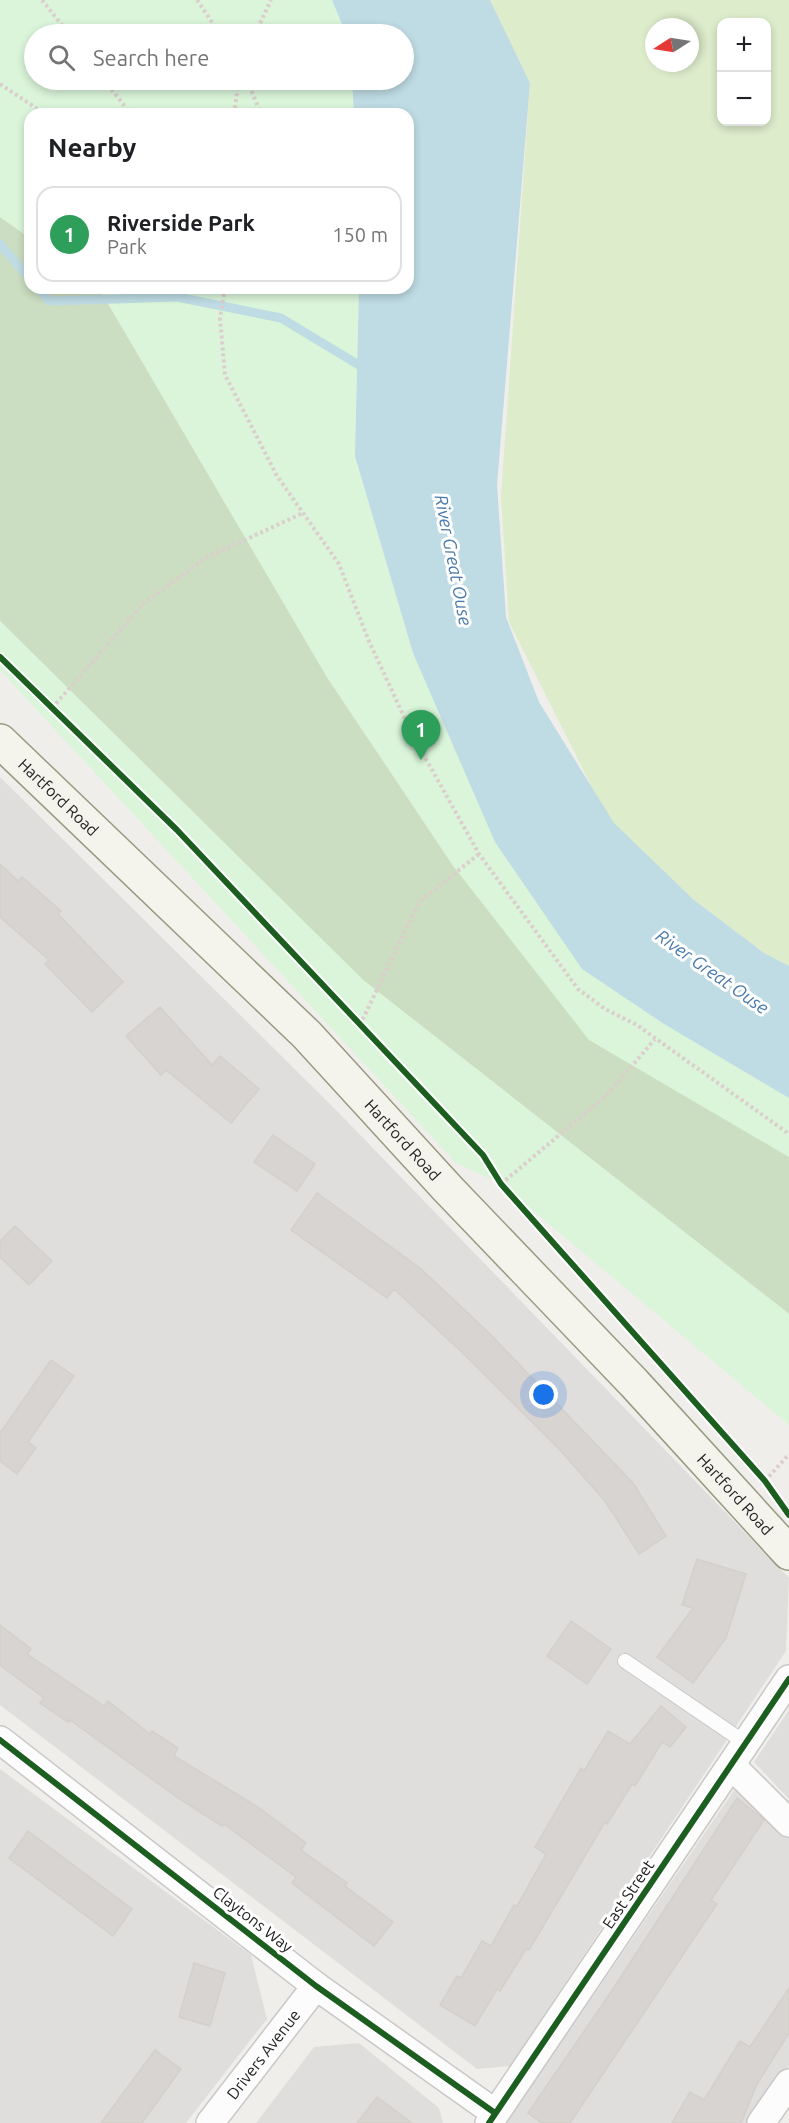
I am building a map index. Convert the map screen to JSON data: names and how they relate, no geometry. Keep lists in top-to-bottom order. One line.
{"streets":{"main road":["Hartford Road"],"street":["East Street","Claytons Way","Drivers Avenue"]},"crossings":[["East Street","Claytons Way"],["Claytons Way","Drivers Avenue"]],"water":["River Great Ouse"],"north":"left","page":{"map_buttons":["+","−"],"search":"Search here","heading":"Nearby","list":[{"mark":"1","name":"Riverside Park","note":"Park","value":"150 m"}],"pins":"1"}}
